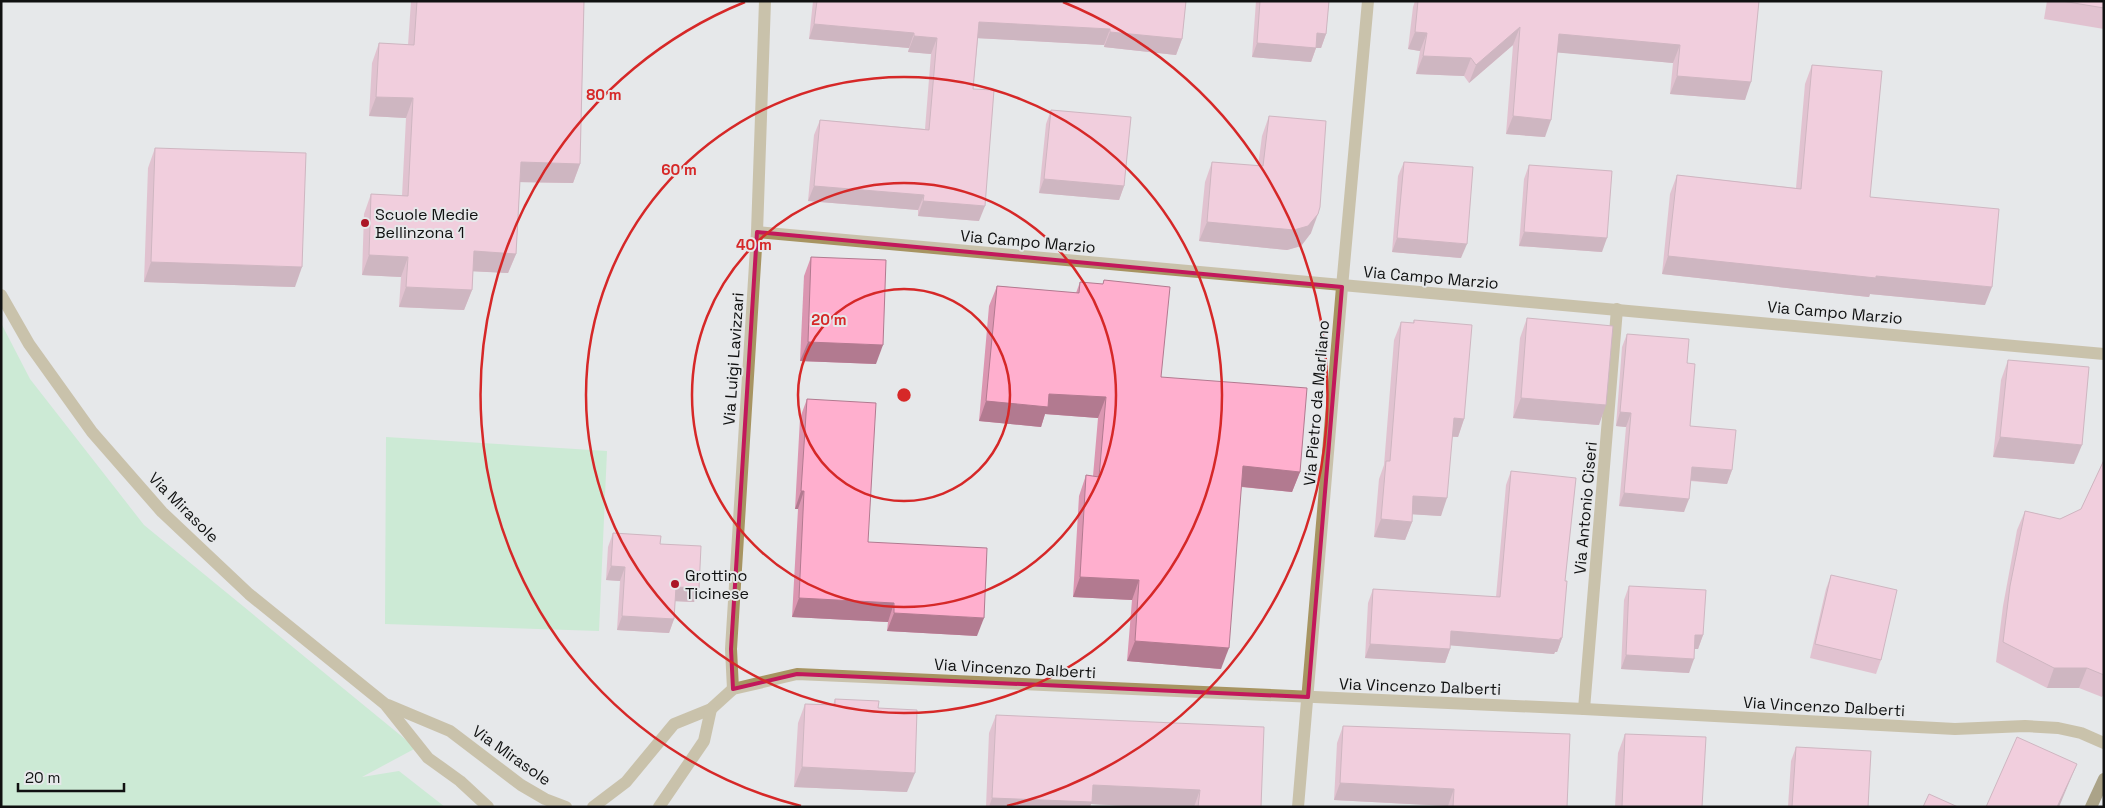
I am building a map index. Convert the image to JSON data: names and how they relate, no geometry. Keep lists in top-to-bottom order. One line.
{"streets":{"street":["Via Campo Marzio","Via Luigi Lavizzari","Via Pietro da Marliano","Via Mirasole","Via Antonio Ciseri","Via Vincenzo Dalberti"]},"crossings":[["Via Campo Marzio","Via Luigi Lavizzari"],["Via Campo Marzio","Via Pietro da Marliano"],["Via Campo Marzio","Via Antonio Ciseri"],["Via Luigi Lavizzari","Via Vincenzo Dalberti"],["Via Pietro da Marliano","Via Vincenzo Dalberti"],["Via Antonio Ciseri","Via Vincenzo Dalberti"]],"places":["Scuole Medie Bellinzona 1","Grottino Ticinese"],"scale_bar":"20 m","rings":["80 m","60 m","40 m","20 m"]}
